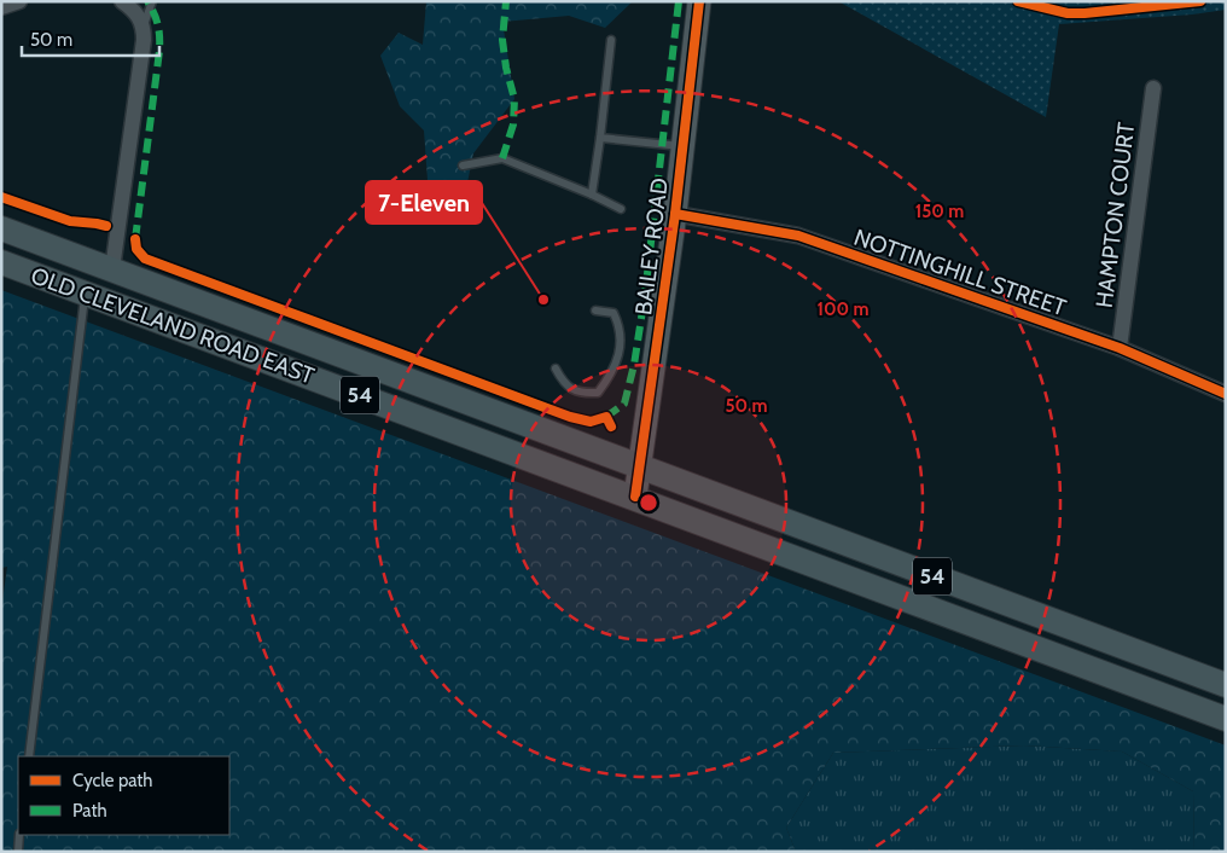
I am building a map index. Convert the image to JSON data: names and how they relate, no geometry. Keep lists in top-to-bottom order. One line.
{"streets":{"main road":["OLD CLEVELAND ROAD EAST","54"],"street":["HAMPTON COURT","BAILEY ROAD","NOTTINGHILL STREET"]},"crossings":[["HAMPTON COURT","NOTTINGHILL STREET"],["BAILEY ROAD","NOTTINGHILL STREET"],["BAILEY ROAD","OLD CLEVELAND ROAD EAST"]],"places":["7-Eleven"],"legend":["Cycle path","Path"],"scale_bar":"50 m","rings":["150 m","100 m","50 m"]}
